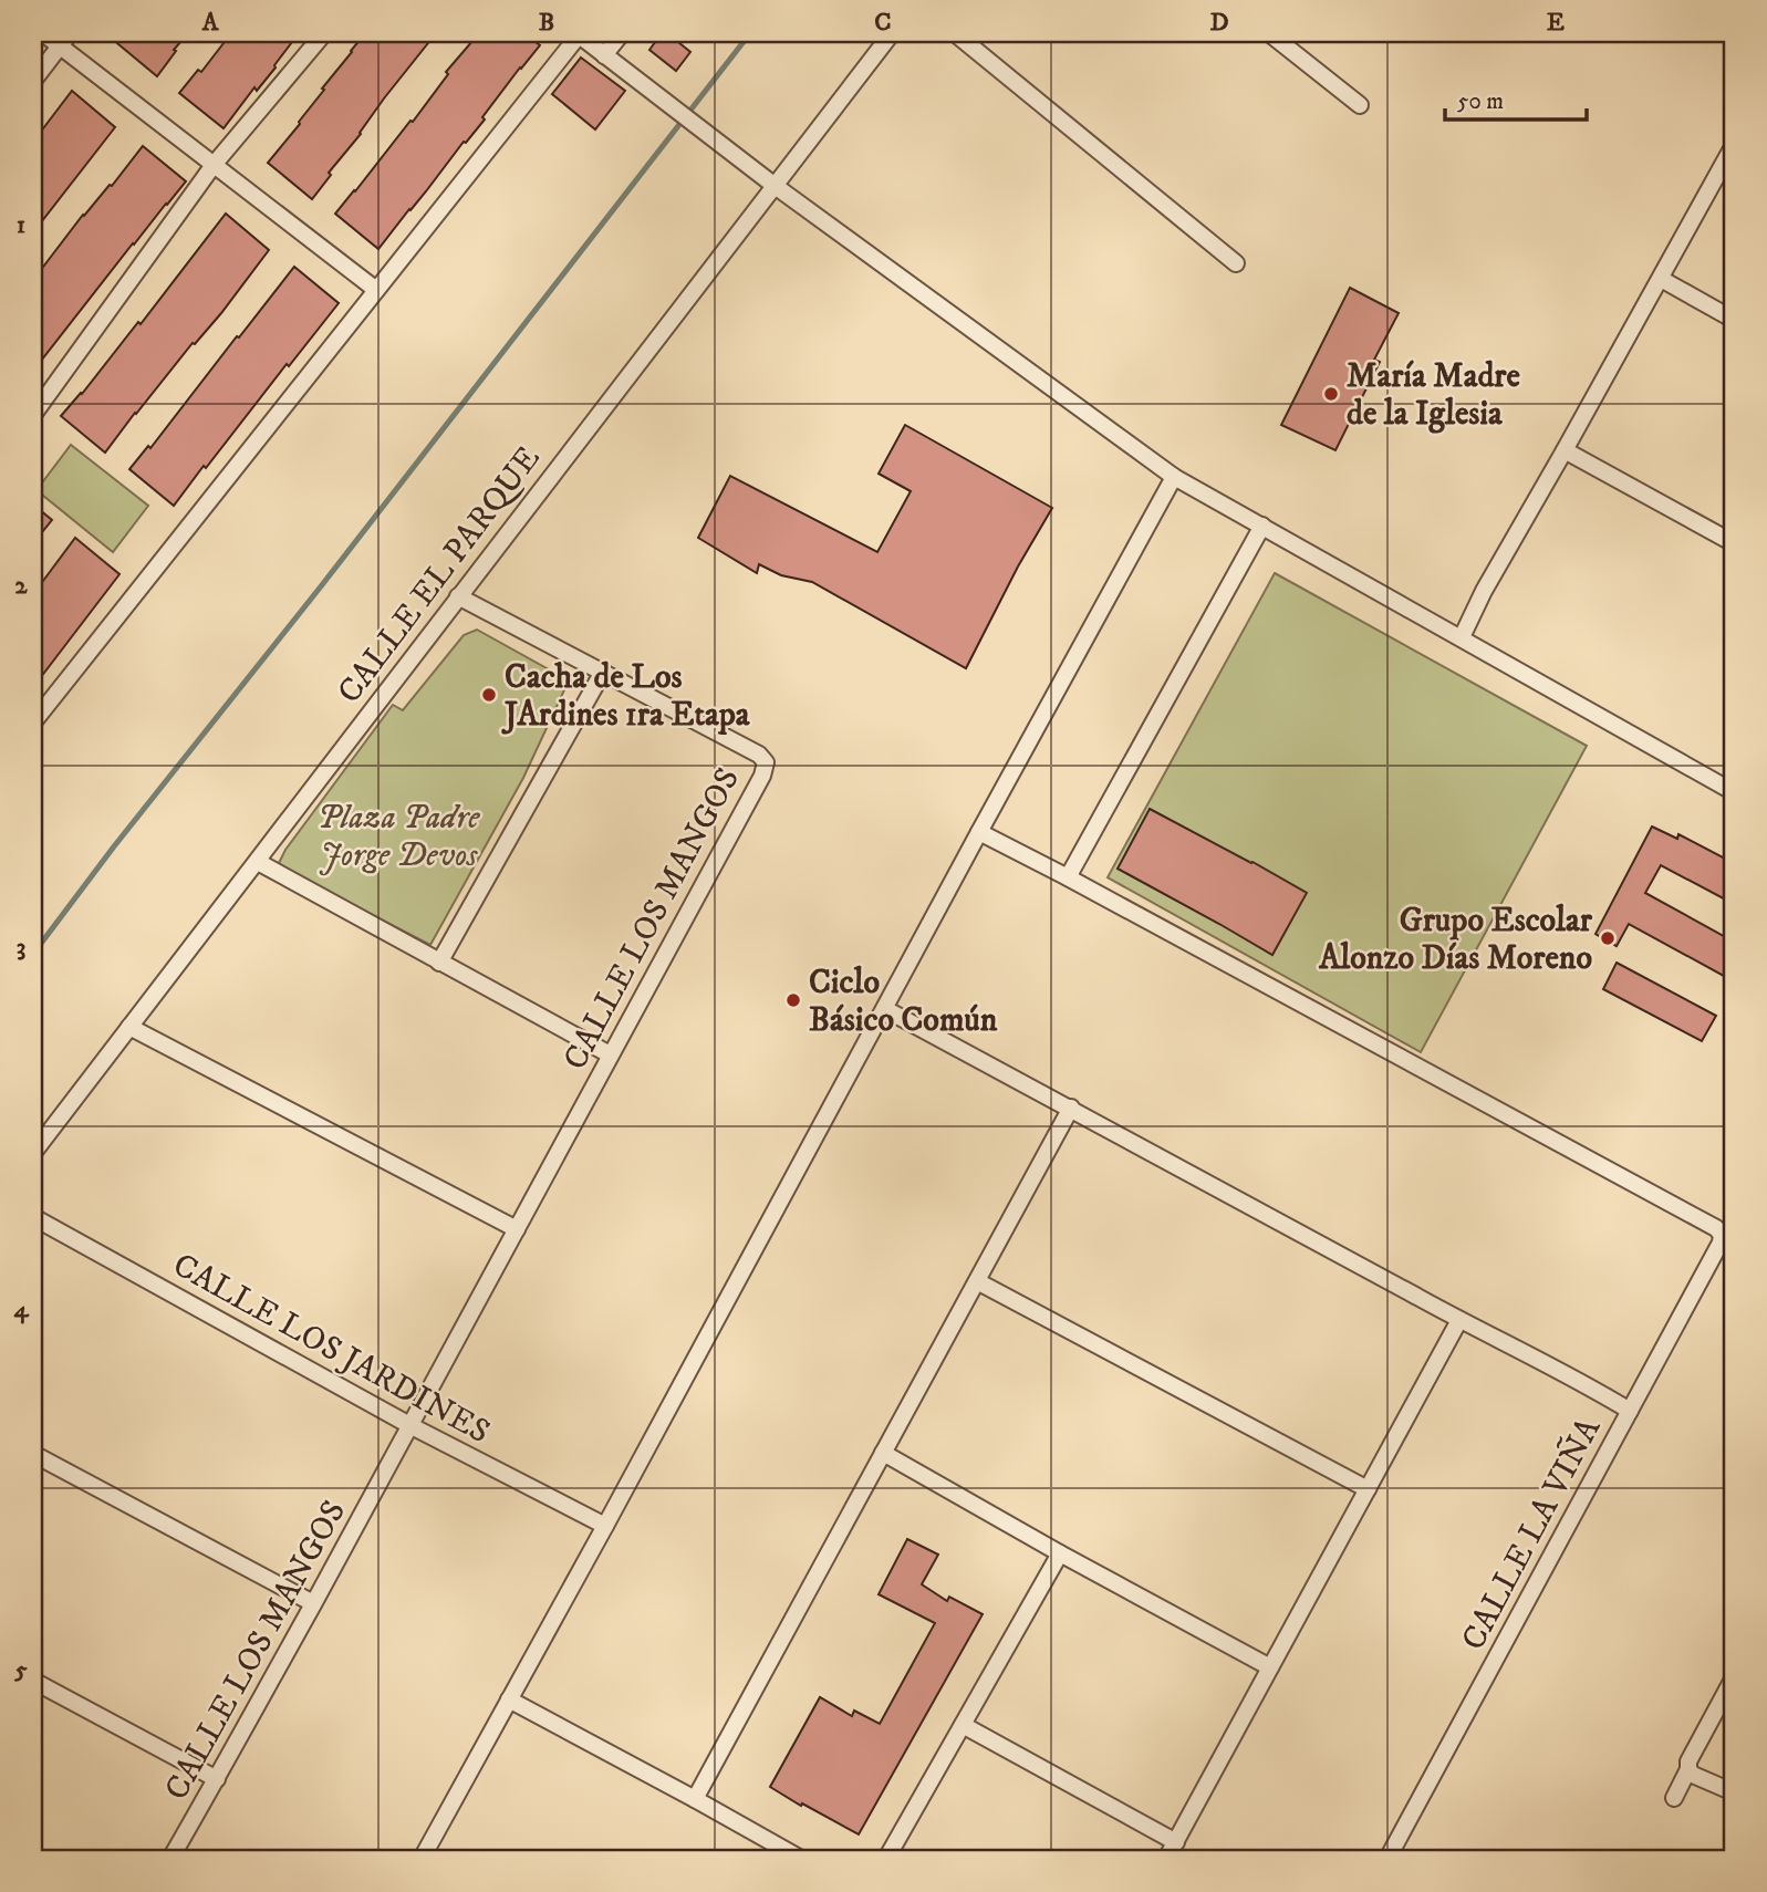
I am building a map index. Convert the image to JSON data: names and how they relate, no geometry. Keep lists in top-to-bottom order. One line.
{"streets":{"street":["CALLE EL PARQUE","CALLE LOS MANGOS","CALLE LOS JARDINES","CALLE LA VIÑA"]},"crossings":[["CALLE EL PARQUE","CALLE LOS MANGOS"],["CALLE LOS MANGOS","CALLE LOS JARDINES"]],"parks":["Plaza Padre Jorge Devos"],"places":["María Madre de la Iglesia","Cacha de Los JArdines 1ra Etapa","Grupo Escolar Alonzo Días Moreno","Ciclo Básico Común"],"scale_bar":"50 m","grid":{"columns":["A","B","C","D","E"],"rows":["1","2","3","4","5"]}}
